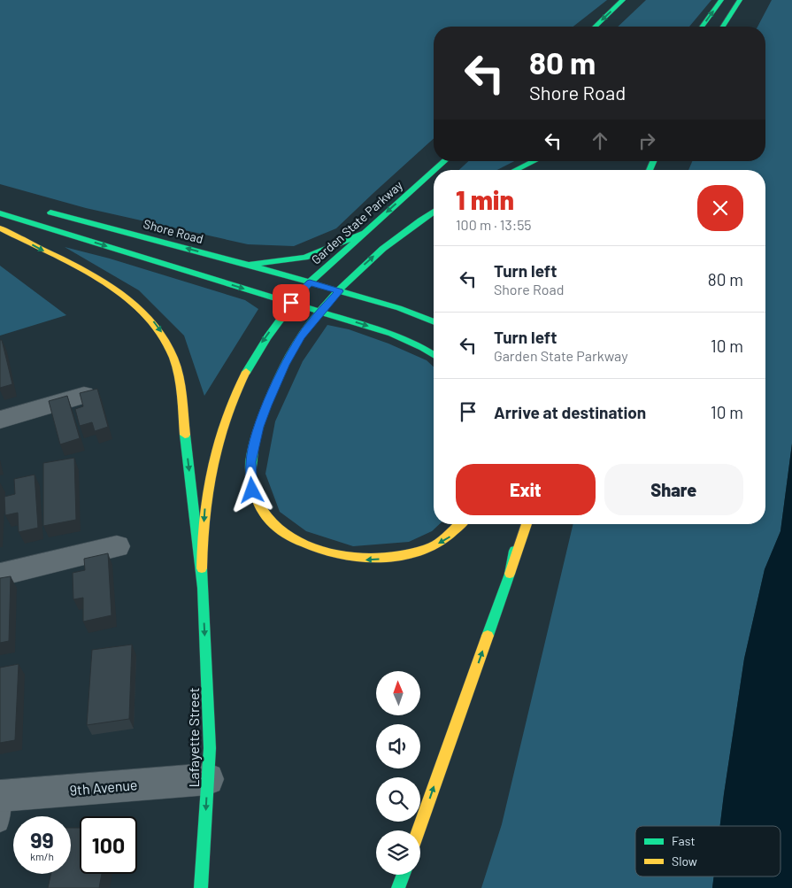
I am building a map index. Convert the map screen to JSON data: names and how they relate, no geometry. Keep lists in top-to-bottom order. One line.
{"streets":{"main road":["Garden State Parkway","Shore Road","Lafayette Street"],"street":["9th Avenue"]},"crossings":[["Garden State Parkway","Shore Road"],["Garden State Parkway","Lafayette Street"],["Lafayette Street","9th Avenue"]],"one_way":["Garden State Parkway","Lafayette Street"],"legend":["Fast","Slow"],"north":"top","page":{"turn":["80 m","Shore Road"],"heading":["1 min","100 m · 13:55"],"list":[{"name":"Turn left","note":"Shore Road","value":"80 m"},{"name":"Turn left","note":"Garden State Parkway","value":"10 m"},{"name":"Arrive at destination","value":"10 m"}],"buttons":["Exit","Share"],"speed":"99 km/h","limit":"100"}}
